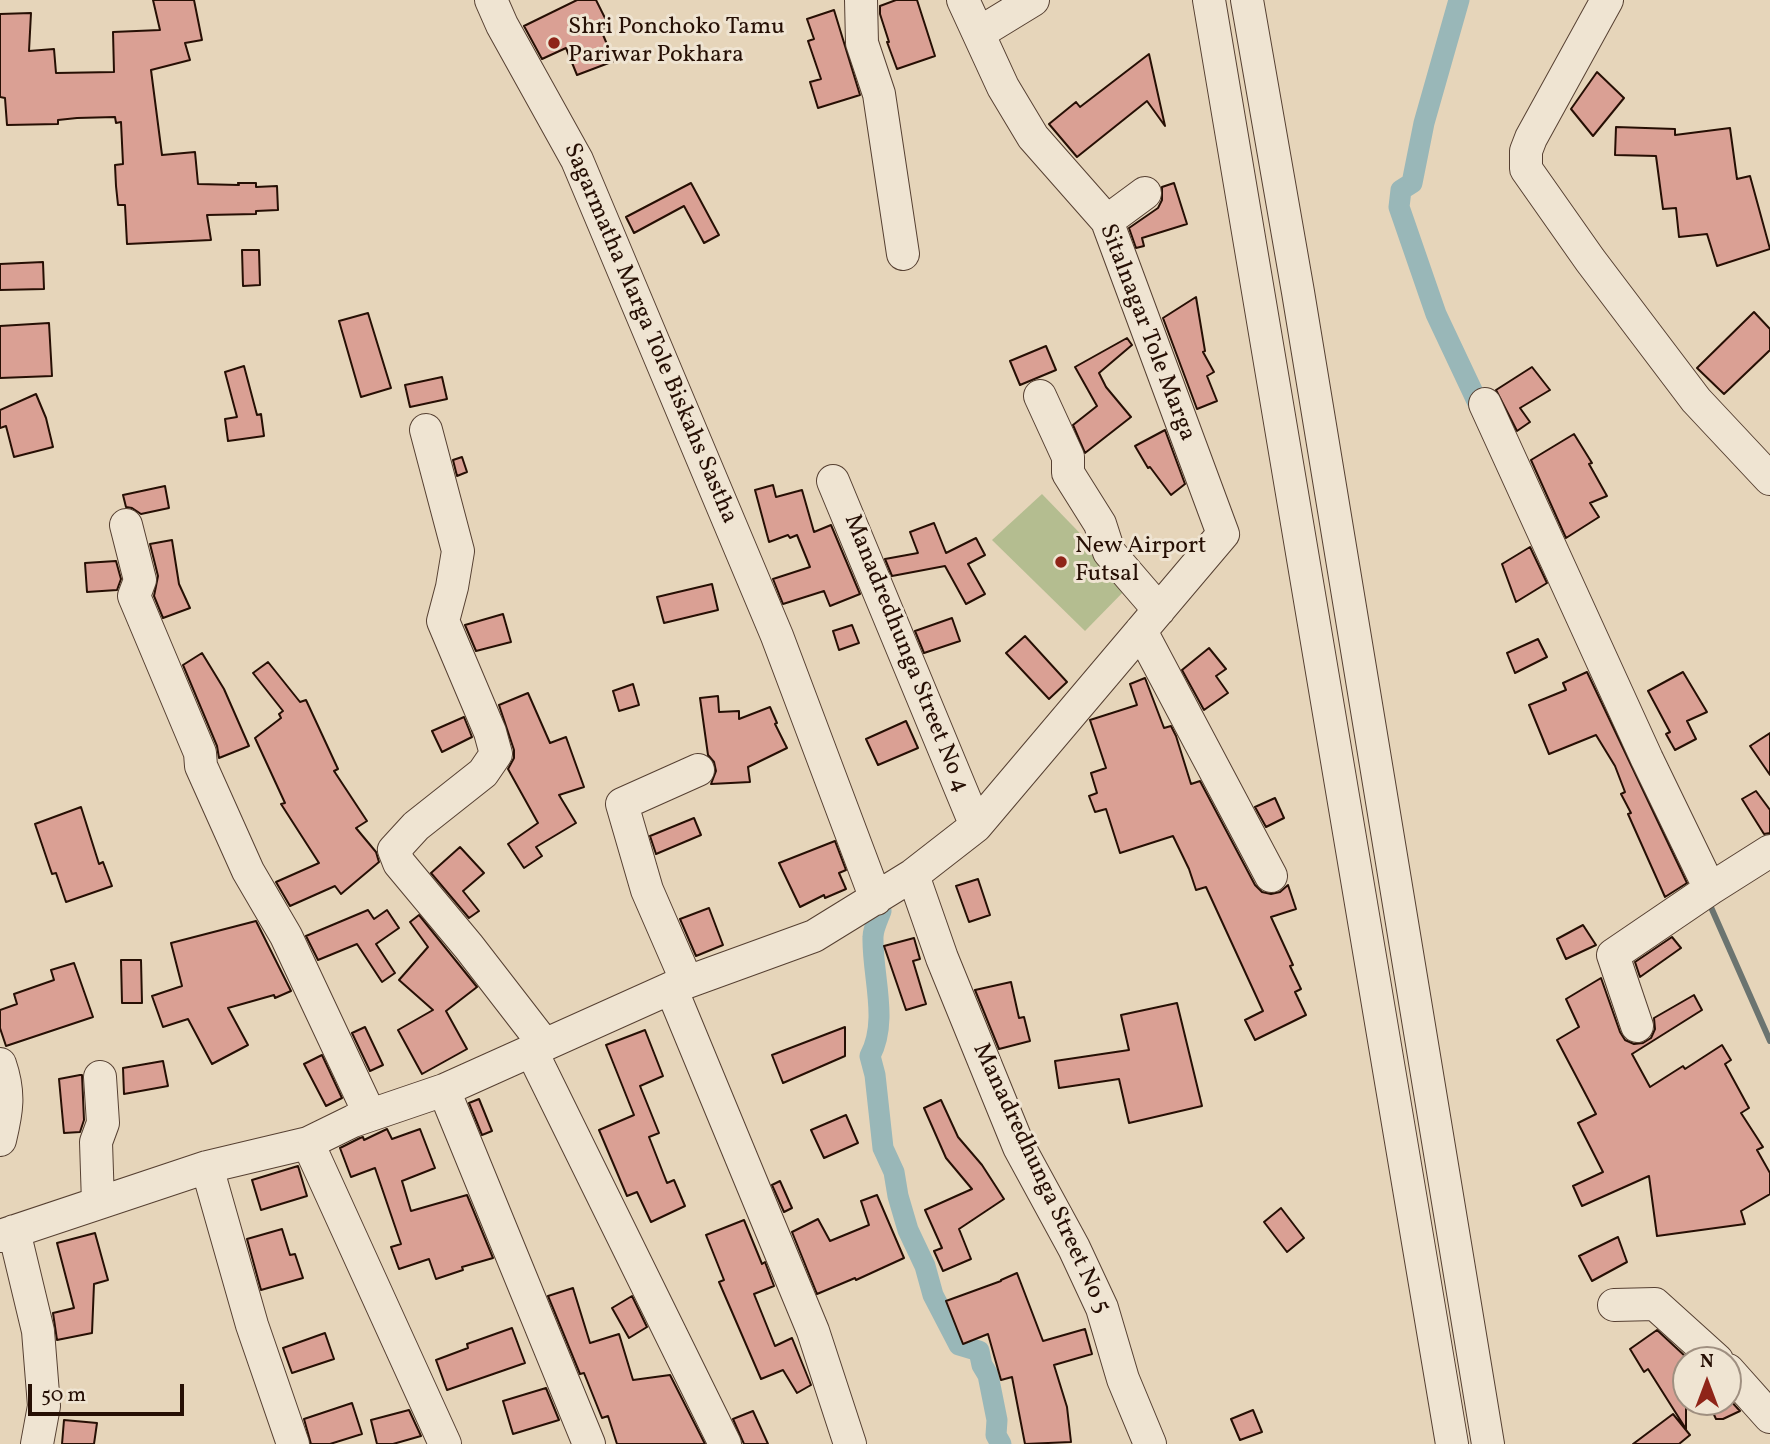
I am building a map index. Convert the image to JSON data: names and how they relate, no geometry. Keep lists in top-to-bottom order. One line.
{"streets":{"street":["Sitalnagar Tole Marga","Sagarmatha Marga Tole Biskahs Sastha","Manadredhunga Street No 4","Manadredhunga Street No 5"]},"places":["Shri Ponchoko Tamu Pariwar Pokhara","New Airport Futsal"],"scale_bar":"50 m","north":"top"}
